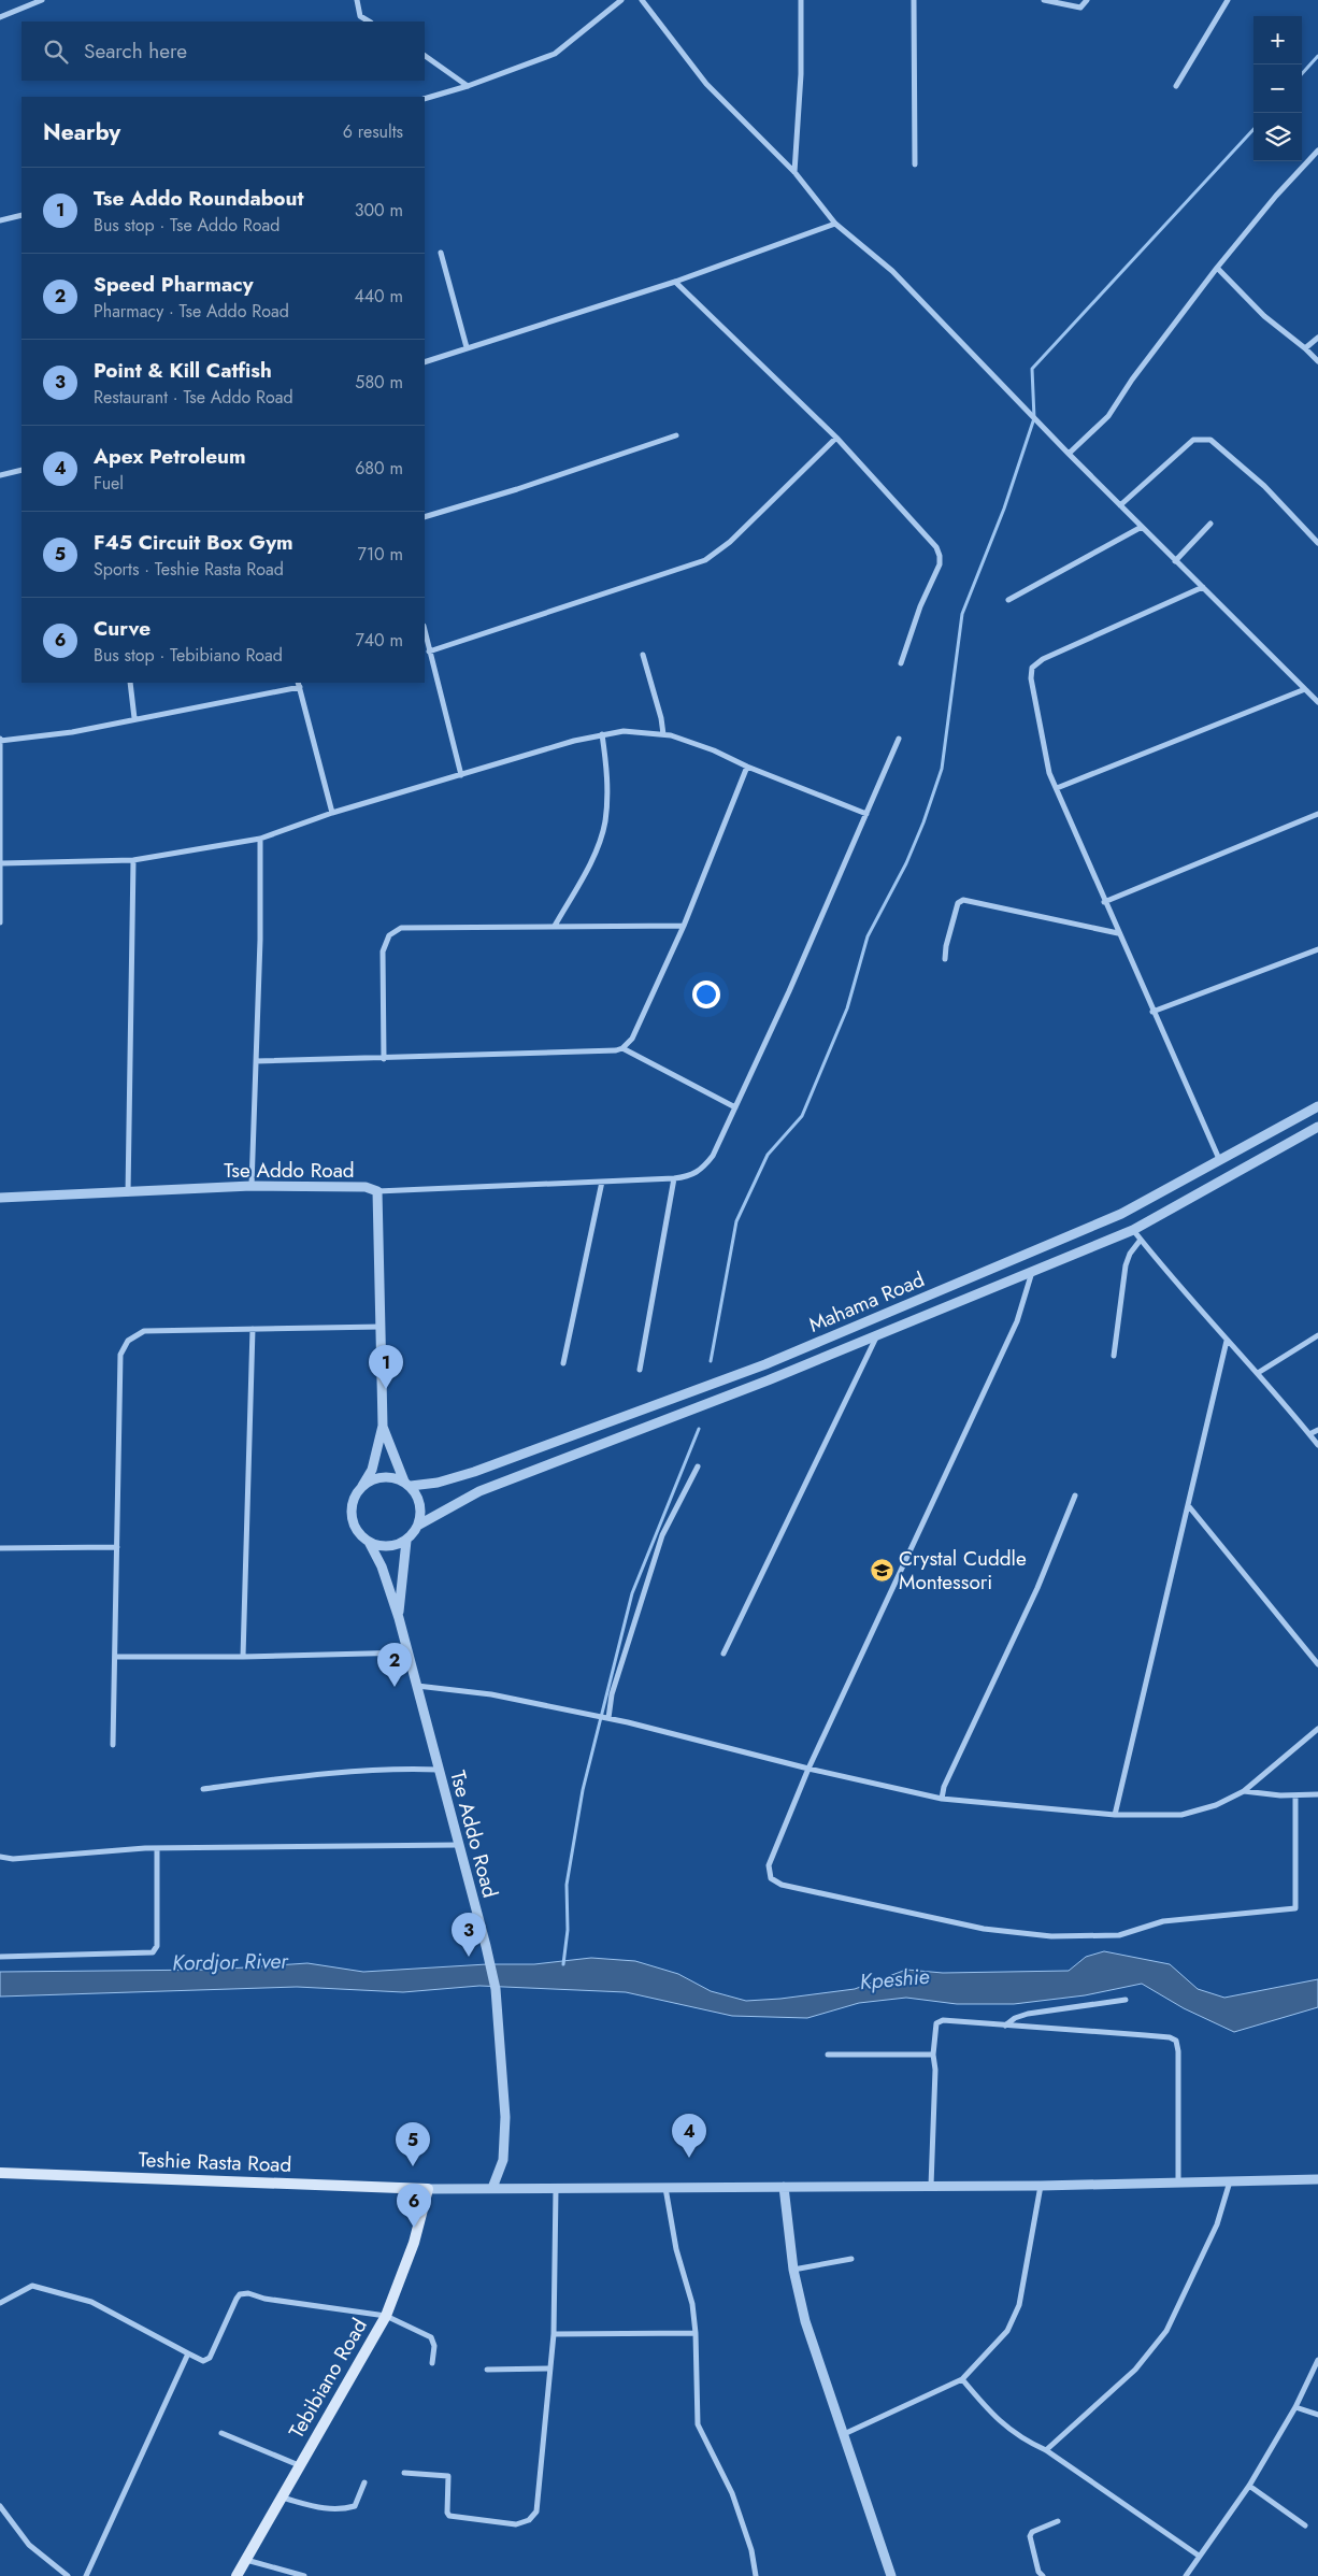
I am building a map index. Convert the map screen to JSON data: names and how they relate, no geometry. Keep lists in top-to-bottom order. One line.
{"streets":{"main road":["Teshie Rasta Road","Tebibiano Road"],"street":["Tse Addo Road","Mahama Road"]},"crossings":[["Tse Addo Road","Mahama Road"],["Teshie Rasta Road","Tebibiano Road"]],"water":["Kordjor River","Kpeshie"],"places":{"school or university":["Crystal Cuddle Montessori"]},"page":{"map_buttons":["+","−"],"search":"Search here","heading":["Nearby","6 results"],"list":[{"mark":"1","name":"Tse Addo Roundabout","note":"Bus stop · Tse Addo Road","value":"300 m"},{"mark":"2","name":"Speed Pharmacy","note":"Pharmacy · Tse Addo Road","value":"440 m"},{"mark":"3","name":"Point & Kill Catfish","note":"Restaurant · Tse Addo Road","value":"580 m"},{"mark":"4","name":"Apex Petroleum","note":"Fuel","value":"680 m"},{"mark":"5","name":"F45 Circuit Box Gym","note":"Sports · Teshie Rasta Road","value":"710 m"},{"mark":"6","name":"Curve","note":"Bus stop · Tebibiano Road","value":"740 m"}],"pins":["1","2","3","4","5","6"]}}
